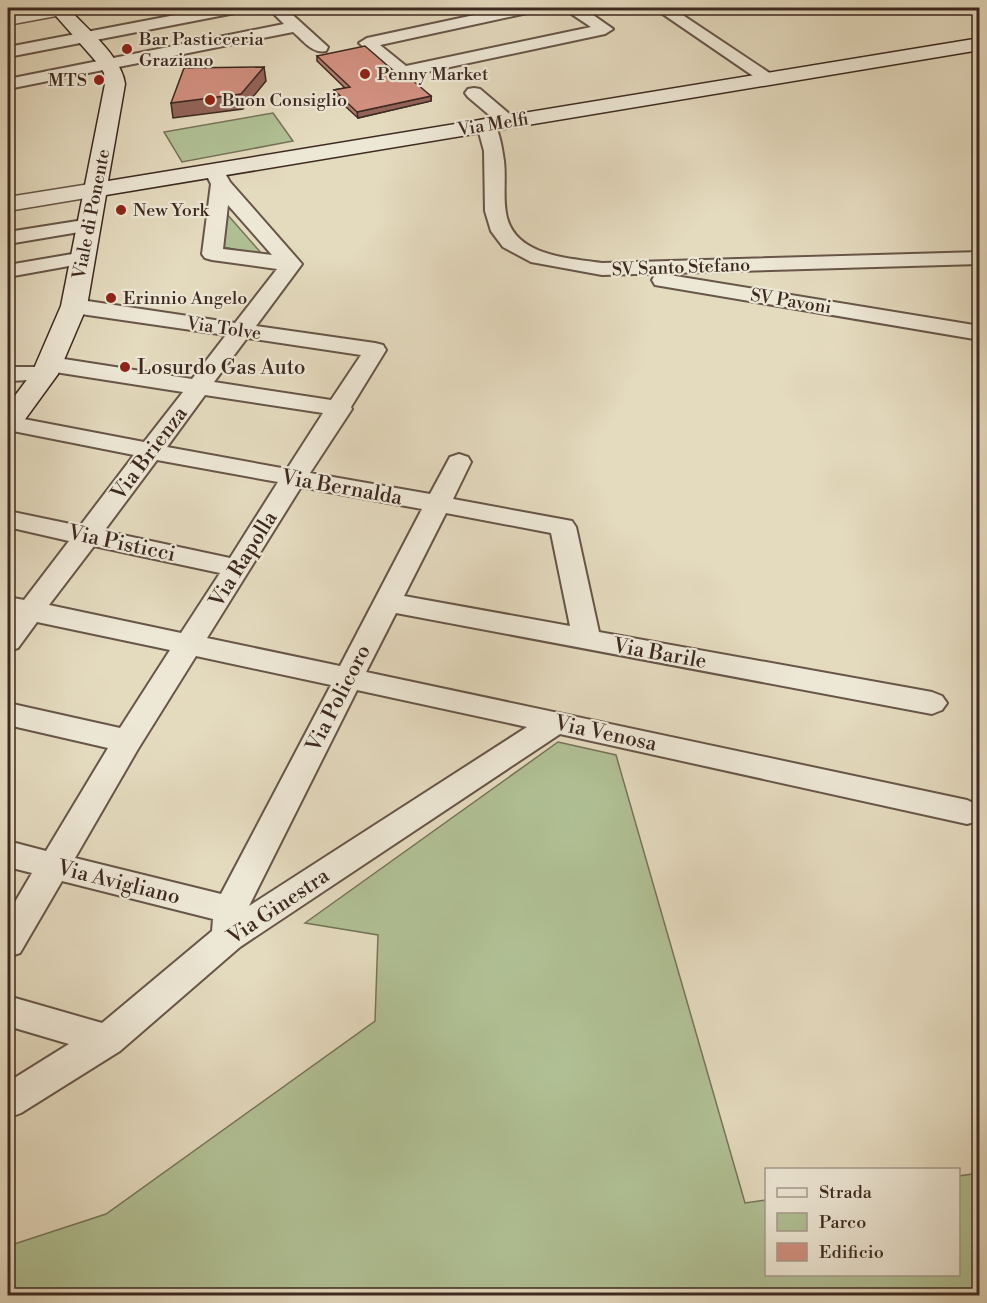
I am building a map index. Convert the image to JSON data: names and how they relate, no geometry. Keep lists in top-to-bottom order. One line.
{"streets":{"main road":["Via Melfi","Viale di Ponente"],"street":["SV Santo Stefano","SV Pavoni","Via Tolve","Via Brienza","Via Bernalda","Via Pisticci","Via Rapolla","Via Barile","Via Policoro","Via Venosa","Via Avigliano","Via Ginestra"]},"crossings":[["Via Melfi","Viale di Ponente"],["Via Melfi","SV Santo Stefano"],["Viale di Ponente","Via Tolve"],["Viale di Ponente","Via Bernalda"],["SV Santo Stefano","SV Pavoni"],["Via Tolve","Via Brienza"],["Via Tolve","Via Rapolla"],["Via Brienza","Via Bernalda"],["Via Brienza","Via Pisticci"],["Via Brienza","Via Venosa"],["Via Bernalda","Via Rapolla"],["Via Bernalda","Via Barile"],["Via Bernalda","Via Policoro"],["Via Pisticci","Via Rapolla"],["Via Rapolla","Via Venosa"],["Via Barile","Via Policoro"],["Via Policoro","Via Venosa"],["Via Policoro","Via Avigliano"],["Via Policoro","Via Ginestra"],["Via Venosa","Via Ginestra"],["Via Avigliano","Via Ginestra"]],"places":["Bar Pasticceria Graziano","Penny Market","MTS","Buon Consiglio","New York","Erinnio Angelo","Losurdo Gas Auto"],"legend":["Strada","Parco","Edificio"]}
